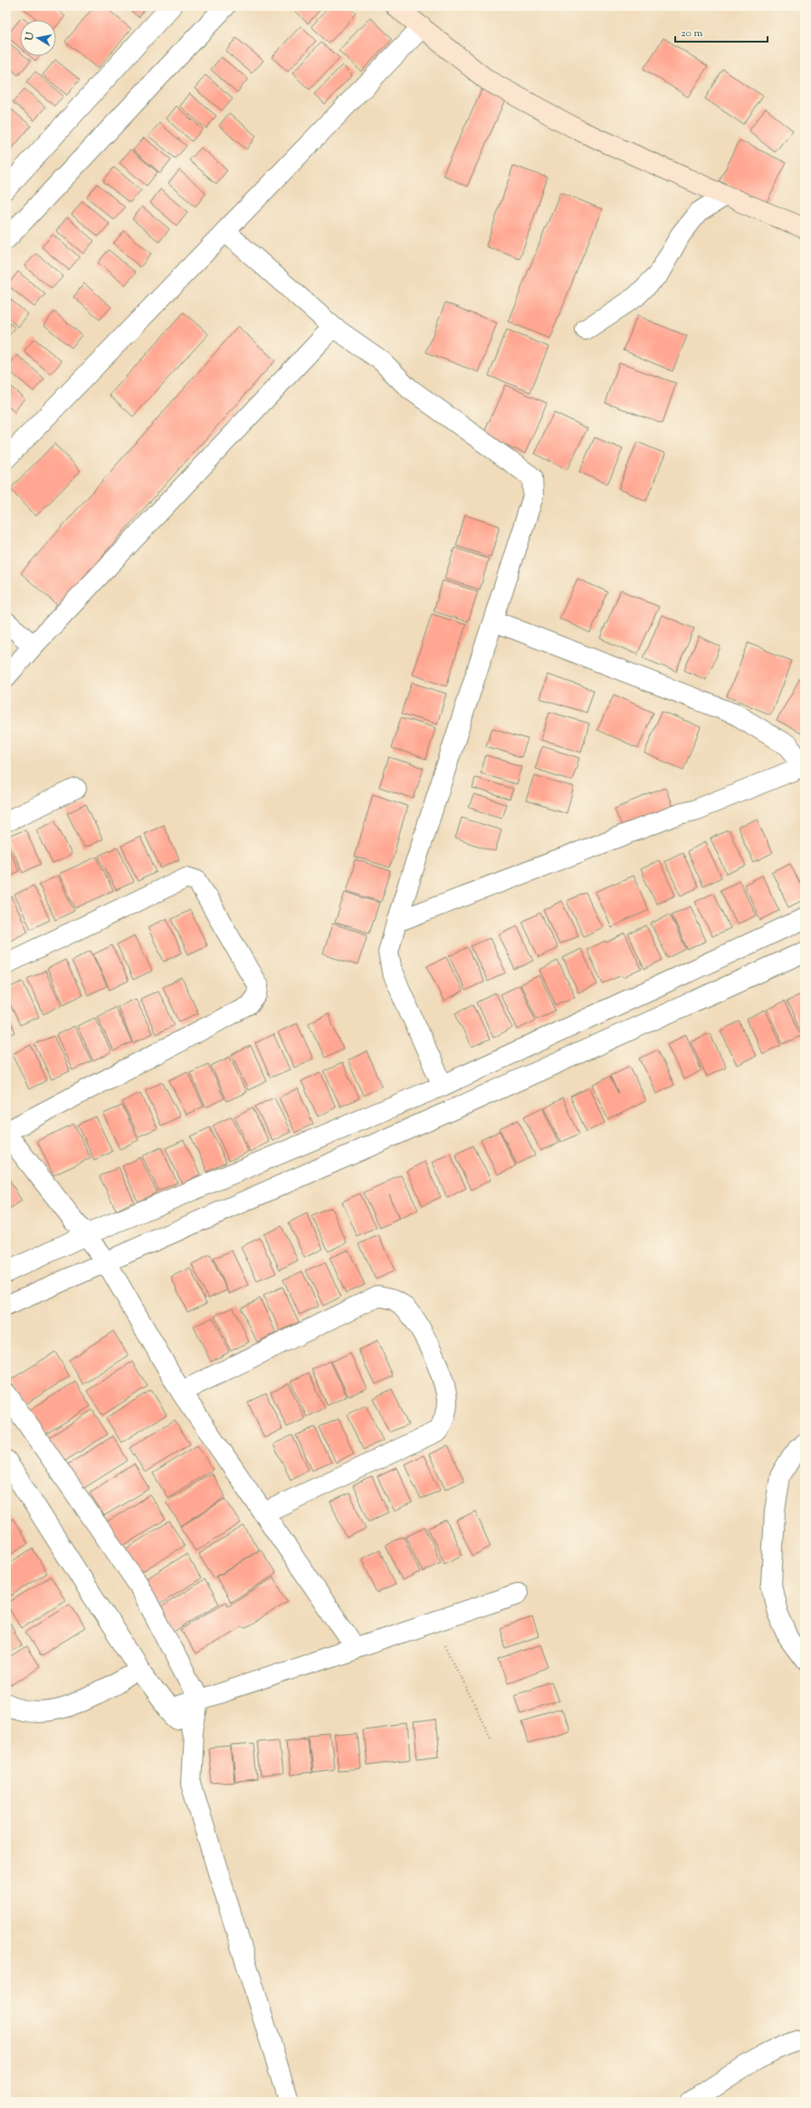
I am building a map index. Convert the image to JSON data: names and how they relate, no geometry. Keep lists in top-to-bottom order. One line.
{"scale_bar":"20 m","north":"left"}
